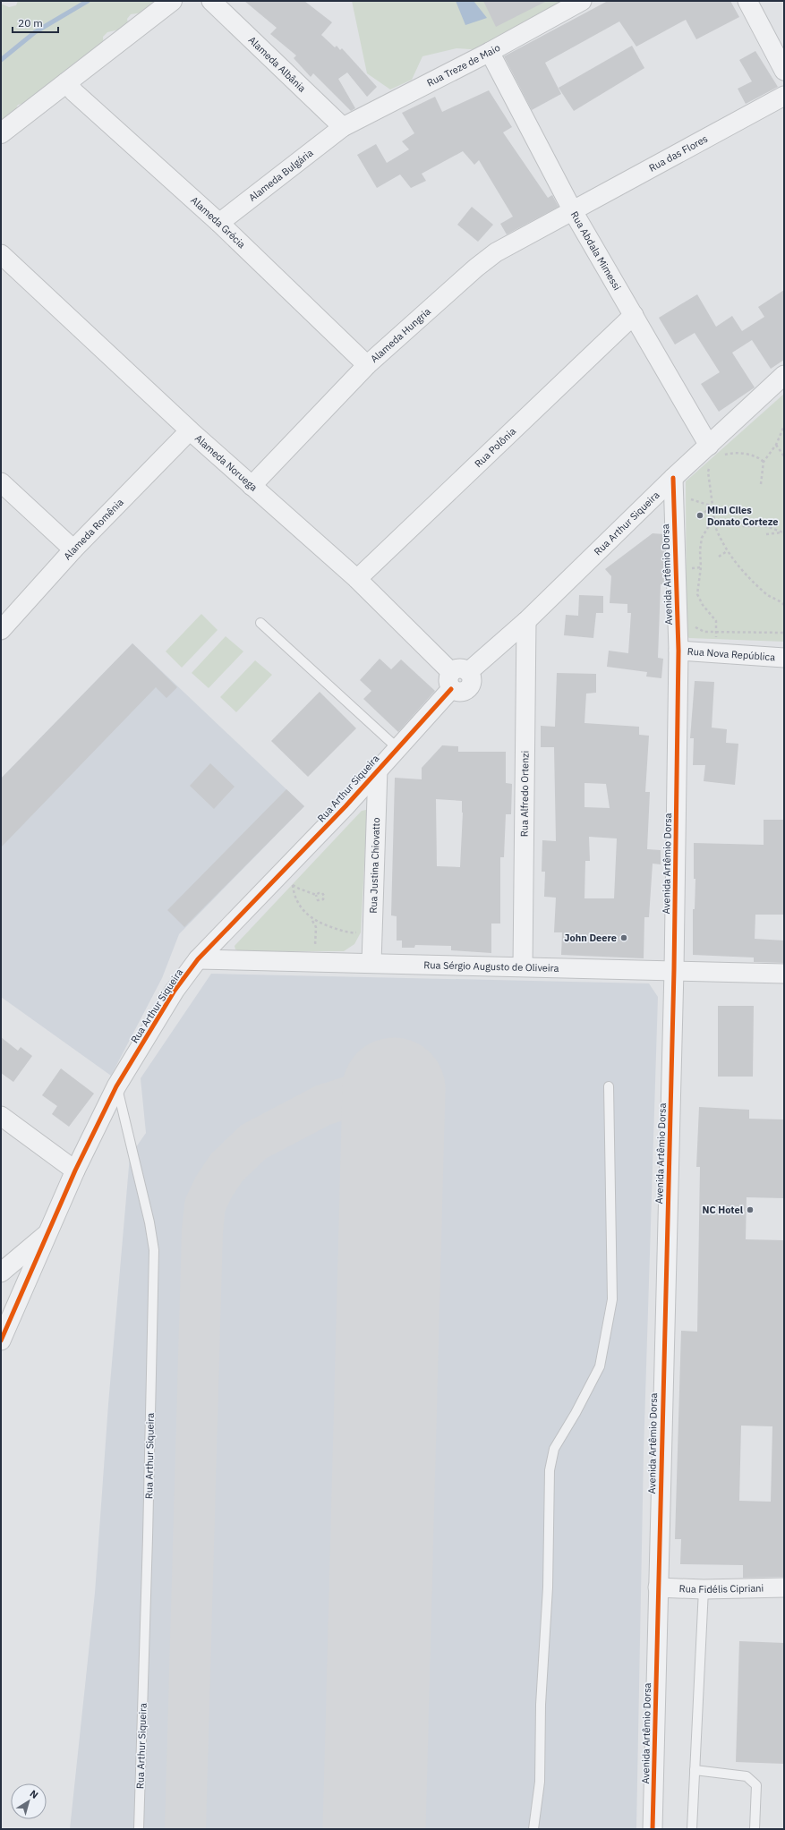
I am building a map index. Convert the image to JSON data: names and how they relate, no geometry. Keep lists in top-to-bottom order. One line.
{"streets":{"street":["Alameda Albânia","Rua Treze de Maio","Rua das Flores","Alameda Bulgária","Alameda Grécia","Rua Abdala Mimessi","Alameda Hungria","Rua Polônia","Alameda Noruega","Rua Arthur Siqueira","Alameda Romênia","Avenida Artêmio Dorsa","Rua Nova República","Rua Alfredo Ortenzi","Rua Justina Chiovatto","Rua Sérgio Augusto de Oliveira","Rua Fidélis Cipriani"]},"crossings":[["Alameda Albânia","Rua Treze de Maio"],["Alameda Albânia","Alameda Bulgária"],["Rua Treze de Maio","Alameda Bulgária"],["Rua Treze de Maio","Rua Abdala Mimessi"],["Rua das Flores","Rua Abdala Mimessi"],["Rua das Flores","Alameda Hungria"],["Alameda Bulgária","Alameda Grécia"],["Alameda Grécia","Alameda Hungria"],["Rua Abdala Mimessi","Alameda Hungria"],["Rua Abdala Mimessi","Rua Polônia"],["Rua Abdala Mimessi","Rua Arthur Siqueira"],["Alameda Hungria","Alameda Noruega"],["Rua Polônia","Alameda Noruega"],["Alameda Noruega","Rua Arthur Siqueira"],["Alameda Noruega","Alameda Romênia"],["Rua Arthur Siqueira","Avenida Artêmio Dorsa"],["Rua Arthur Siqueira","Rua Alfredo Ortenzi"],["Rua Arthur Siqueira","Rua Justina Chiovatto"],["Rua Arthur Siqueira","Rua Sérgio Augusto de Oliveira"],["Avenida Artêmio Dorsa","Rua Nova República"],["Avenida Artêmio Dorsa","Rua Sérgio Augusto de Oliveira"],["Avenida Artêmio Dorsa","Rua Fidélis Cipriani"],["Rua Alfredo Ortenzi","Rua Sérgio Augusto de Oliveira"],["Rua Justina Chiovatto","Rua Sérgio Augusto de Oliveira"]],"places":["Mini Ciles Donato Corteze","John Deere","NC Hotel"],"scale_bar":"20 m","north":"top right"}
